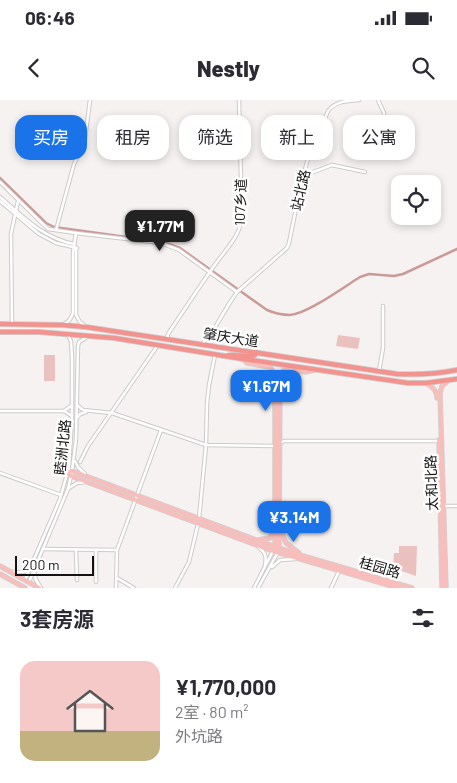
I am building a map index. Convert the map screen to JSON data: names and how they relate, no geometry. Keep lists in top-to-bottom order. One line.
{"streets":{"highway":["肇庆大道"],"main road":["睦洲北路","太和北路","桂园路"],"street":["站北路","107乡道"]},"crossings":[["107乡道","肇庆大道"],["肇庆大道","睦洲北路"],["肇庆大道","太和北路"]],"scale_bar":"200 m","page":{"status":"06:46","header":"Nestly","chip":["买房","租房","筛选","新上","公寓"],"price":["¥1.77M","¥1.67M","¥3.14M"],"scale":"200 m","heading":"3套房源","list":[{"name":"¥1,770,000","note":"2室 · 80 m² · 外坑路"}]}}
